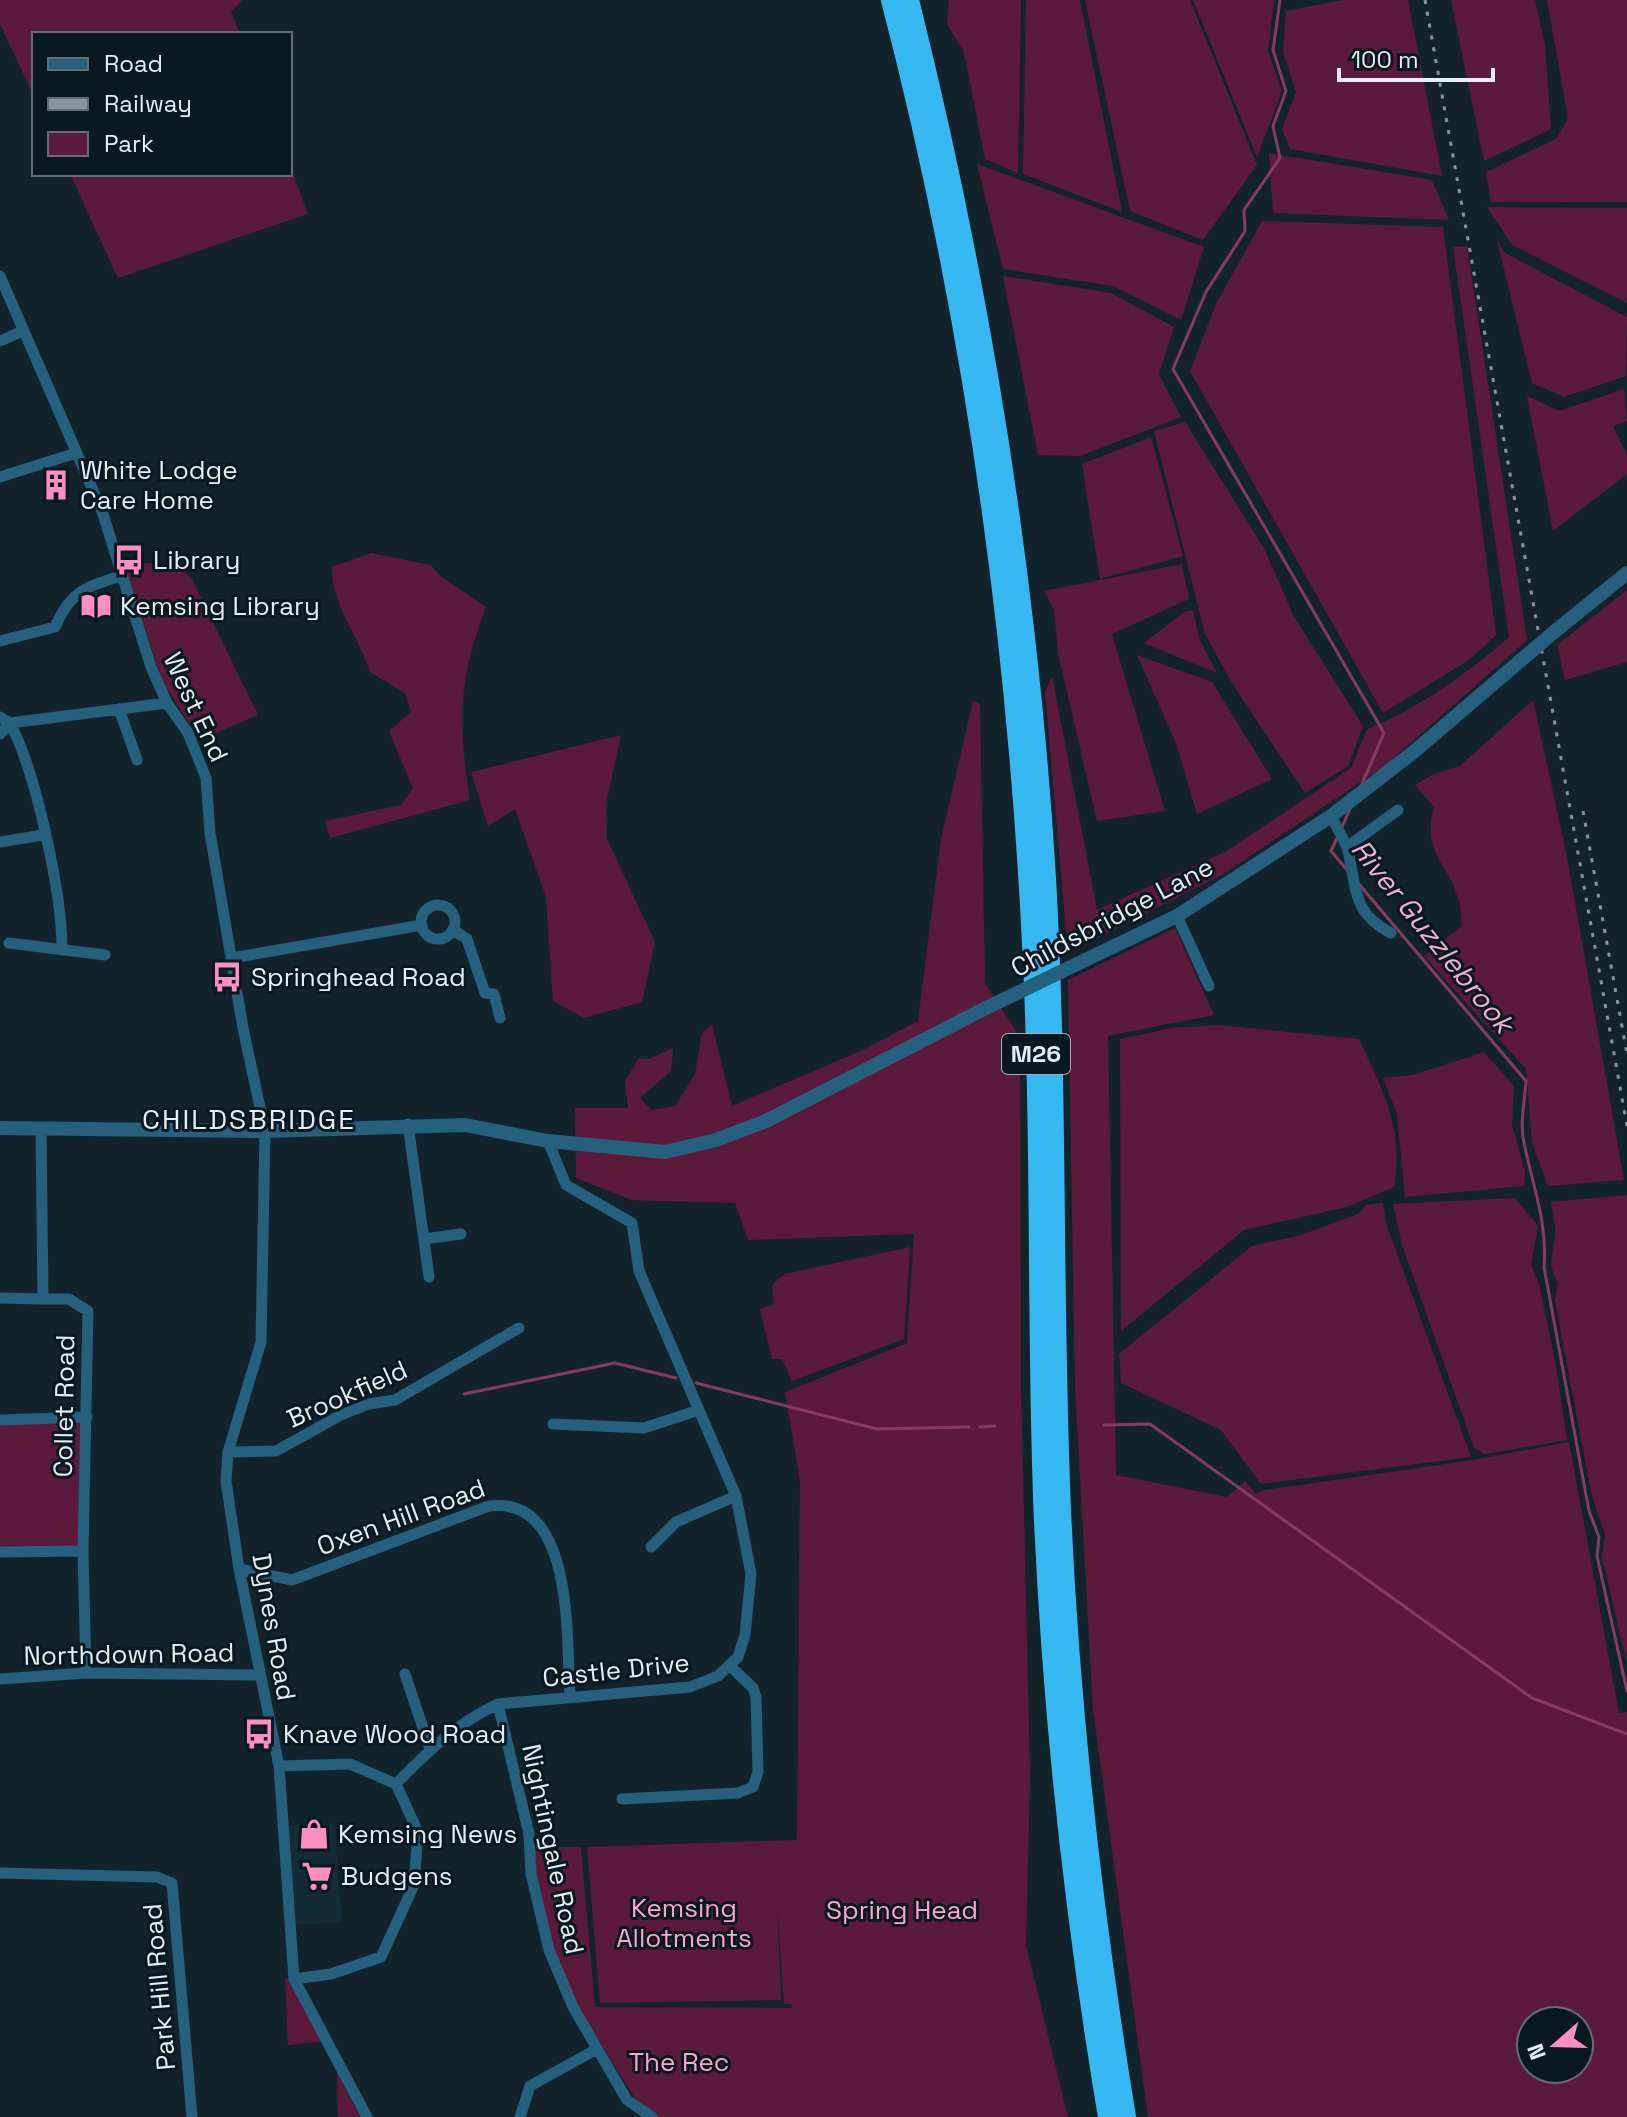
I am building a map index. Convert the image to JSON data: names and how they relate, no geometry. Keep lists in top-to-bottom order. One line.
{"streets":{"highway":["M26"],"street":["West End","Childsbridge Lane","Brookfield","Collet Road","Oxen Hill Road","Dynes Road","Northdown Road","Castle Drive","Nightingale Road","Park Hill Road"]},"crossings":[["West End","Childsbridge Lane"],["West End","Dynes Road"],["Childsbridge Lane","Collet Road"],["Childsbridge Lane","Dynes Road"],["Brookfield","Dynes Road"],["Collet Road","Northdown Road"],["Oxen Hill Road","Dynes Road"],["Oxen Hill Road","Castle Drive"],["Dynes Road","Northdown Road"],["Castle Drive","Nightingale Road"]],"districts":["CHILDSBRIDGE"],"water":["River Guzzlebrook"],"parks":["Kemsing Allotments","Spring Head","The Rec"],"places":{"building":["White Lodge Care Home"],"bus stop":["Library","Springhead Road","Knave Wood Road"],"library":["Kemsing Library"],"shop":["Kemsing News"],"supermarket":["Budgens"]},"legend":["Road","Railway","Park"],"scale_bar":"100 m","north":"left"}
